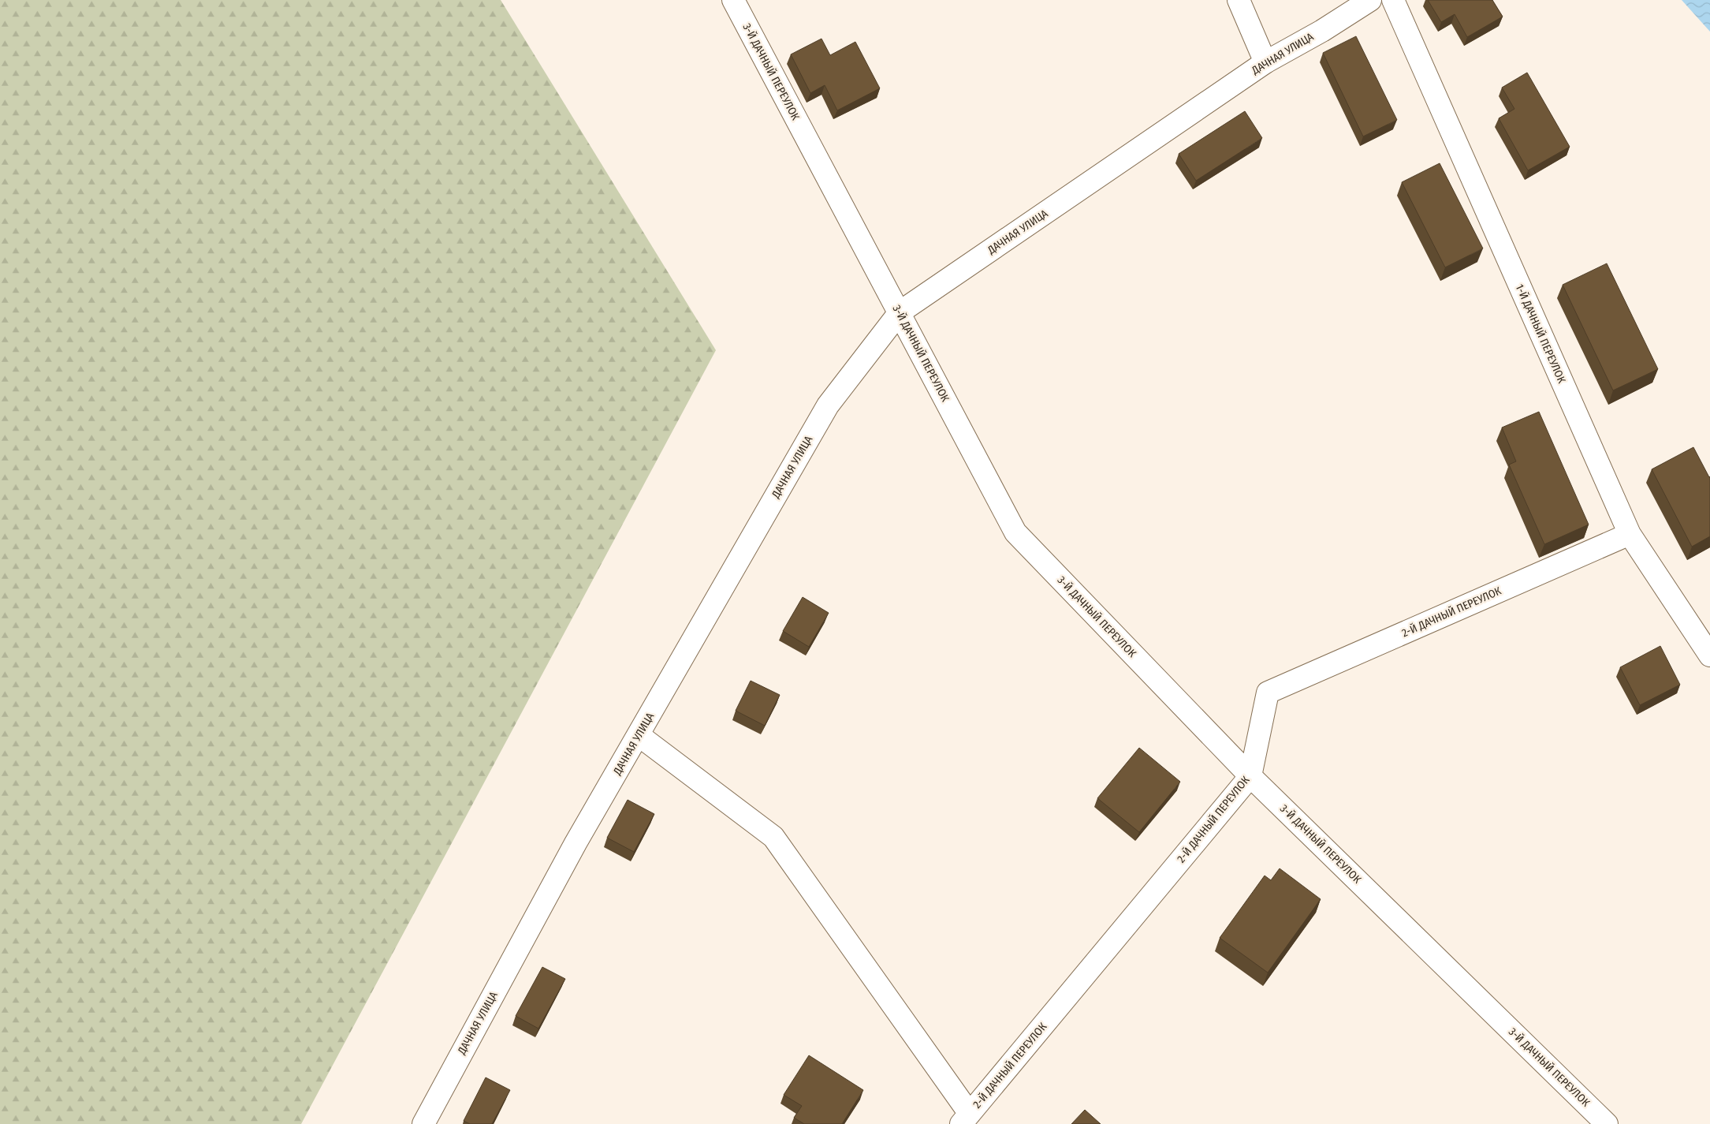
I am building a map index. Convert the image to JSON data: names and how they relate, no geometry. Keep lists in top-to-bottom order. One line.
{"streets":{"street":["ДАЧНАЯ УЛИЦА","3-Й ДАЧНЫЙ ПЕРЕУЛОК","1-Й ДАЧНЫЙ ПЕРЕУЛОК","2-Й ДАЧНЫЙ ПЕРЕУЛОК"]},"crossings":[["ДАЧНАЯ УЛИЦА","3-Й ДАЧНЫЙ ПЕРЕУЛОК"],["3-Й ДАЧНЫЙ ПЕРЕУЛОК","2-Й ДАЧНЫЙ ПЕРЕУЛОК"],["1-Й ДАЧНЫЙ ПЕРЕУЛОК","2-Й ДАЧНЫЙ ПЕРЕУЛОК"]]}
